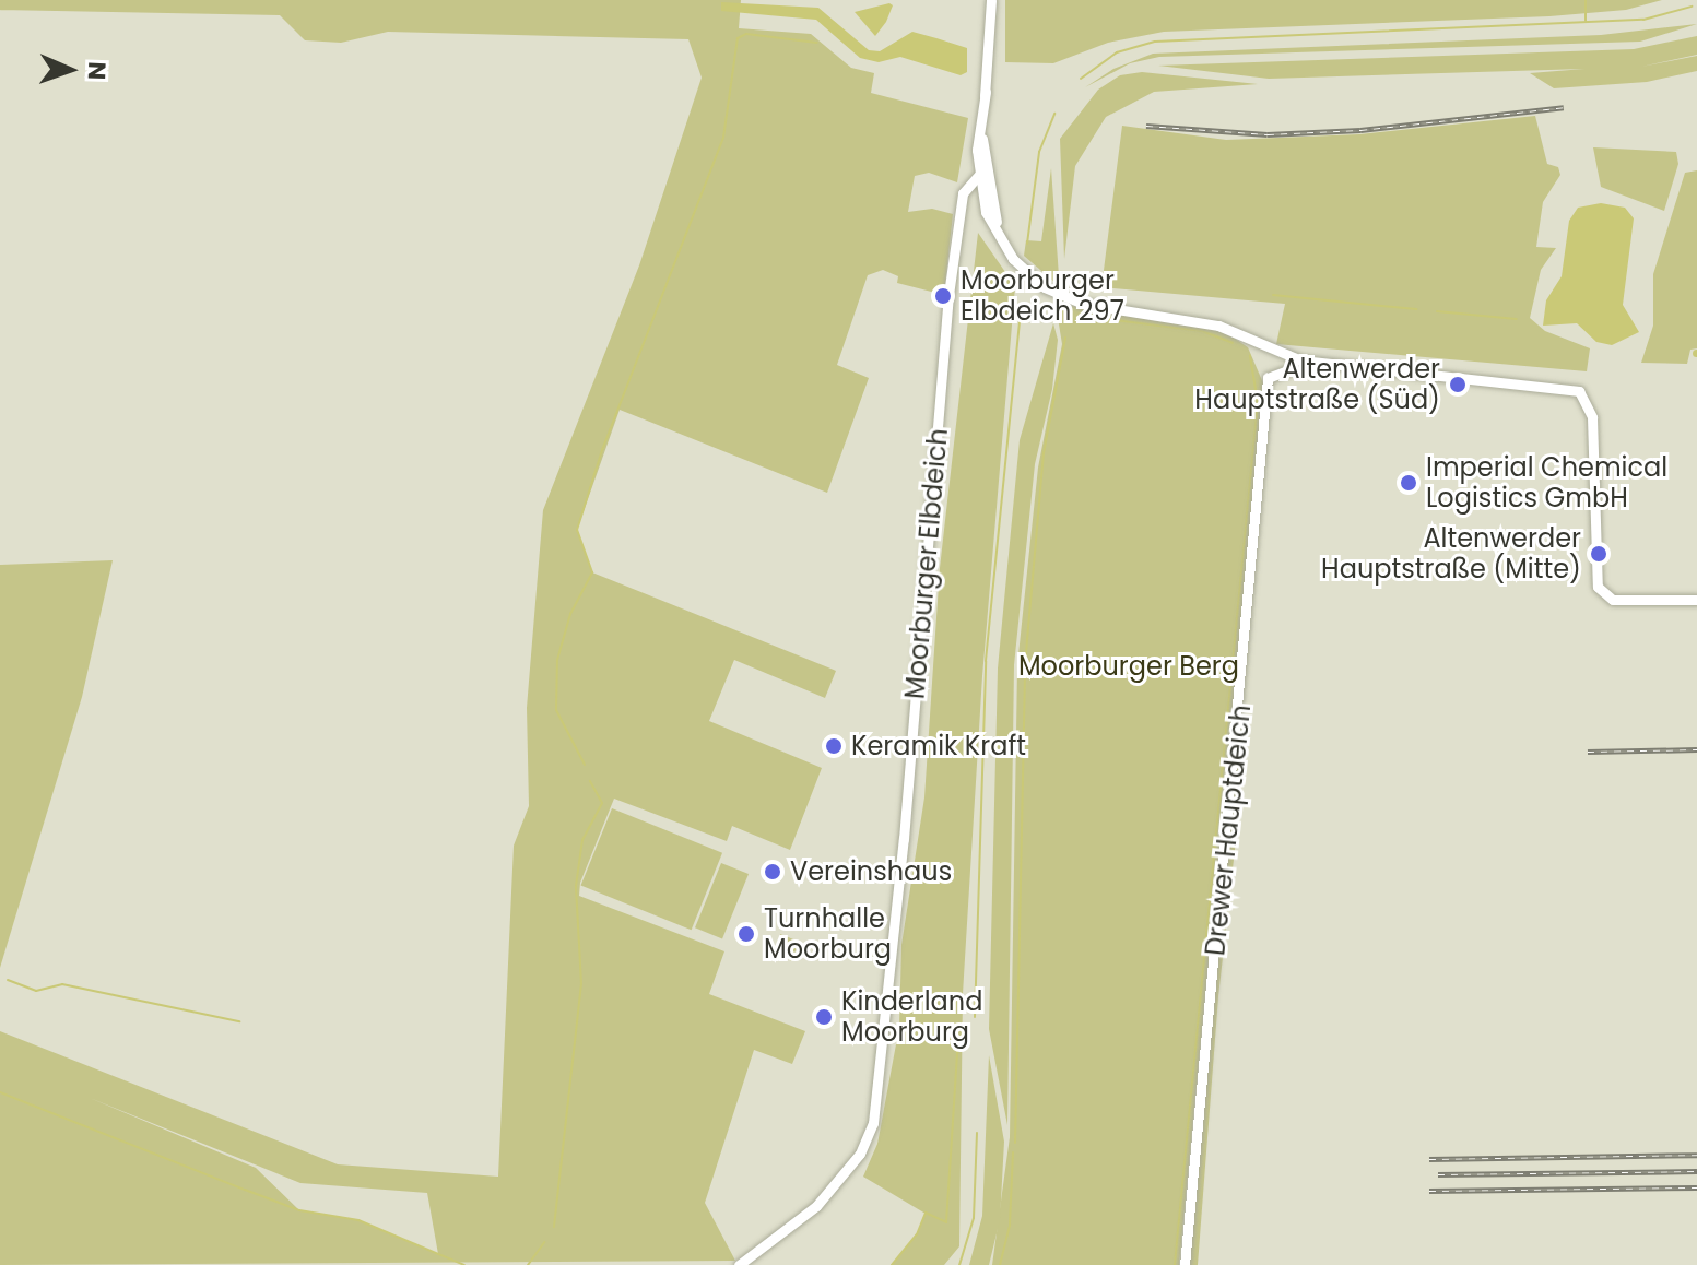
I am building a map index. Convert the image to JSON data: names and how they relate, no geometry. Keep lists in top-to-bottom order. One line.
{"streets":{"street":["Moorburger Elbdeich","Drewer Hauptdeich"]},"parks":["Moorburger Berg"],"places":["Moorburger Elbdeich 297","Altenwerder Hauptstraße (Süd)","Imperial Chemical Logistics GmbH","Altenwerder Hauptstraße (Mitte)","Keramik Kraft","Vereinshaus","Turnhalle Moorburg","Kinderland Moorburg"],"north":"right"}
